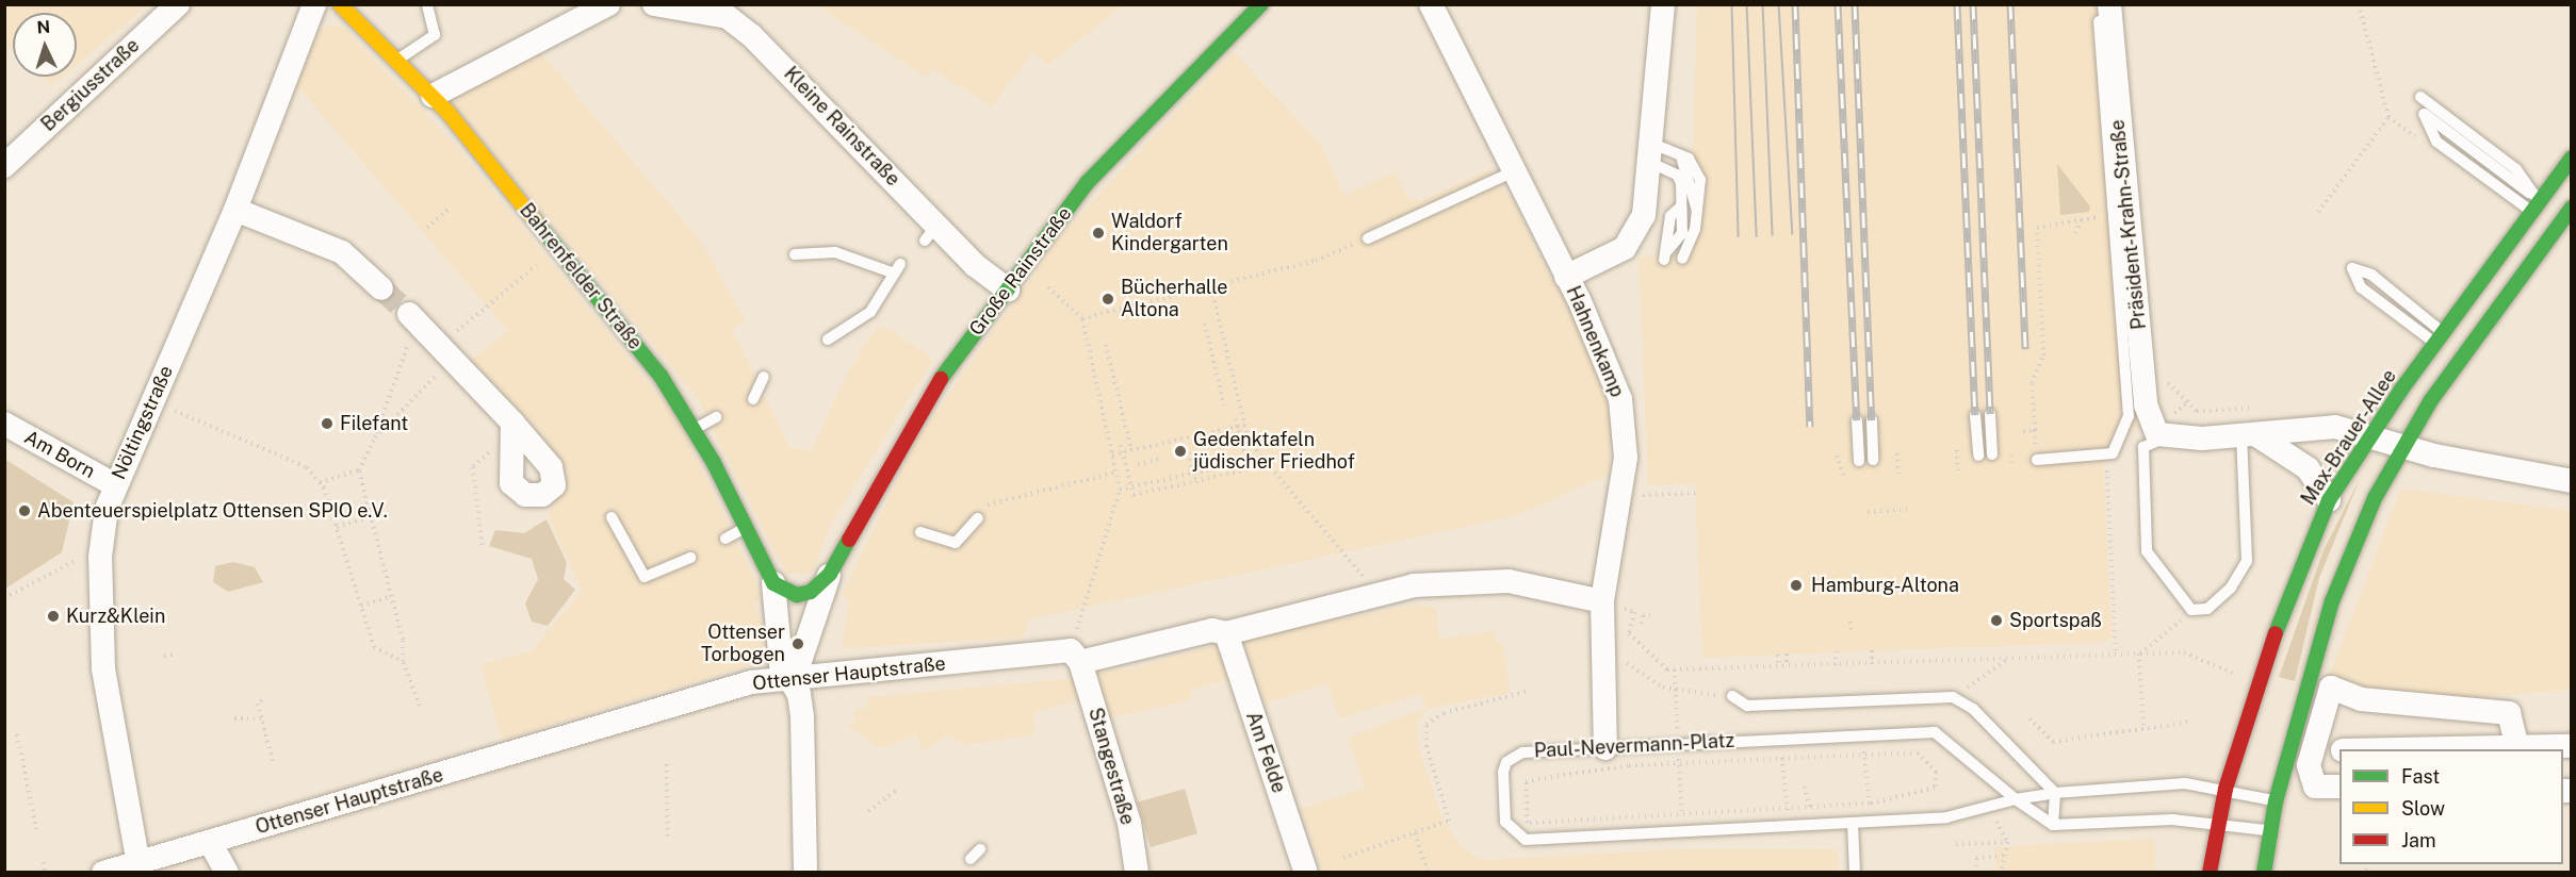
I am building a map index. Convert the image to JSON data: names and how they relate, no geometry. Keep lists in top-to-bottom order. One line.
{"streets":{"main road":["Große Rainstraße","Bahrenfelder Straße","Max-Brauer-Allee"],"street":["Bergiusstraße","Kleine Rainstraße","Präsident-Krahn-Straße","Hahnenkamp","Nöltingstraße","Am Born","Ottenser Hauptstraße","Am Felde","Stangestraße"],"lane":["Paul-Nevermann-Platz"]},"crossings":[["Kleine Rainstraße","Große Rainstraße"],["Große Rainstraße","Bahrenfelder Straße"],["Große Rainstraße","Ottenser Hauptstraße"],["Bahrenfelder Straße","Ottenser Hauptstraße"],["Hahnenkamp","Paul-Nevermann-Platz"],["Nöltingstraße","Am Born"],["Nöltingstraße","Ottenser Hauptstraße"],["Max-Brauer-Allee","Paul-Nevermann-Platz"],["Ottenser Hauptstraße","Stangestraße"]],"places":["Waldorf Kindergarten","Bücherhalle Altona","Filefant","Gedenktafeln jüdischer Friedhof","Abenteuerspielplatz Ottensen SPIO e.V.","Hamburg-Altona","Kurz&Klein","Sportspaß","Ottenser Torbogen"],"legend":["Fast","Slow","Jam"],"north":"top"}
